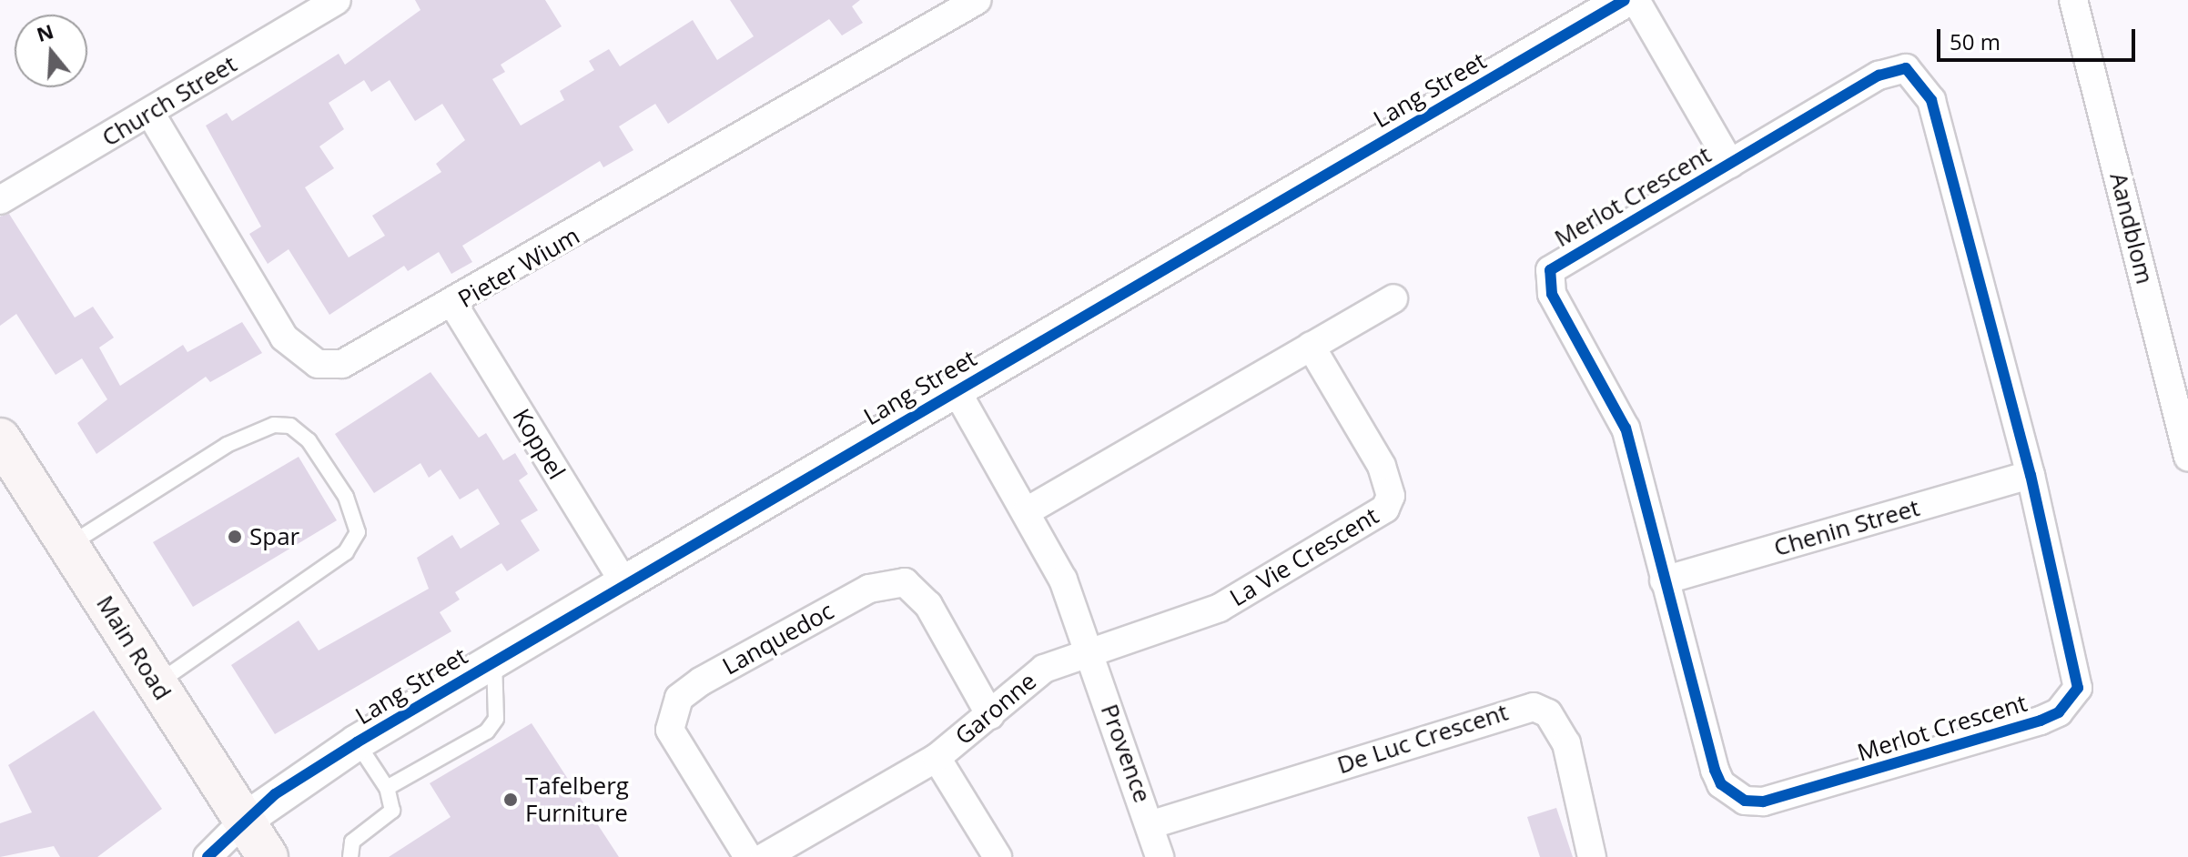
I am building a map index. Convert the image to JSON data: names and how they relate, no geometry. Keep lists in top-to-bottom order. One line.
{"streets":{"main road":["Main Road"],"street":["Lang Street","Church Street","Merlot Crescent","Aandblom","Pieter Wium","Koppel","Chenin Street","La Vie Crescent","Lanquedoc","Garonne","De Luc Crescent","Provence"]},"crossings":[["Lang Street","Koppel"],["Lang Street","Main Road"],["Church Street","Pieter Wium"],["Merlot Crescent","Chenin Street"],["Pieter Wium","Koppel"],["La Vie Crescent","Garonne"],["La Vie Crescent","Provence"],["Lanquedoc","Garonne"],["Garonne","Provence"],["De Luc Crescent","Provence"]],"places":["Spar","Tafelberg Furniture"],"scale_bar":"50 m","north":"top"}
